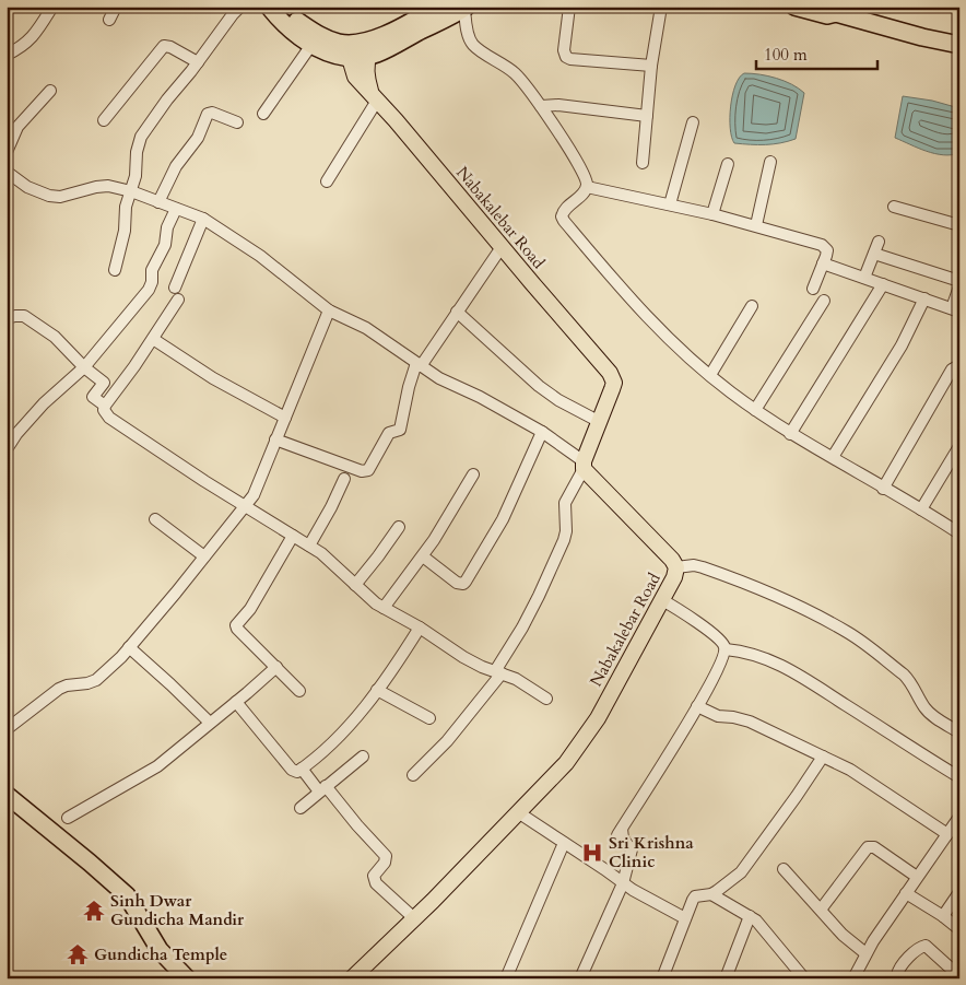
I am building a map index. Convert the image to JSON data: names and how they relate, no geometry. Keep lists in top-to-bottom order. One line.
{"streets":{"main road":["Nabakalebar Road"]},"places":{"hospital":["Sri Krishna Clinic"],"temple":["Sinh Dwar Gundicha Mandir","Gundicha Temple"]},"scale_bar":"100 m"}
